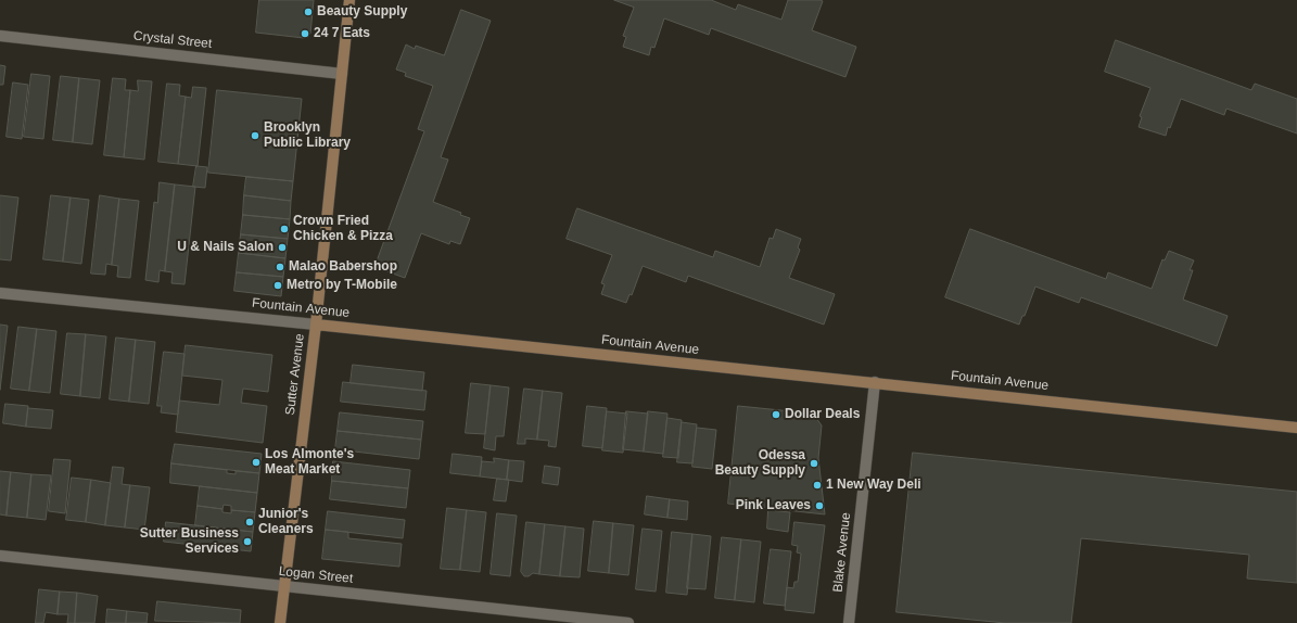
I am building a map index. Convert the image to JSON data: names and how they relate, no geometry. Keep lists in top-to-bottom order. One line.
{"streets":{"street":["Crystal Street","Fountain Avenue","Sutter Avenue","Blake Avenue","Logan Street"]},"crossings":[["Crystal Street","Sutter Avenue"],["Fountain Avenue","Sutter Avenue"],["Fountain Avenue","Blake Avenue"],["Sutter Avenue","Logan Street"]],"places":["Beauty Supply","24 7 Eats","Brooklyn Public Library","Crown Fried Chicken & Pizza","U & Nails Salon","Malao Babershop","Metro by T-Mobile","Dollar Deals","Los Almonte's Meat Market","Odessa Beauty Supply","1 New Way Deli","Pink Leaves","Junior's Cleaners","Sutter Business Services"]}
